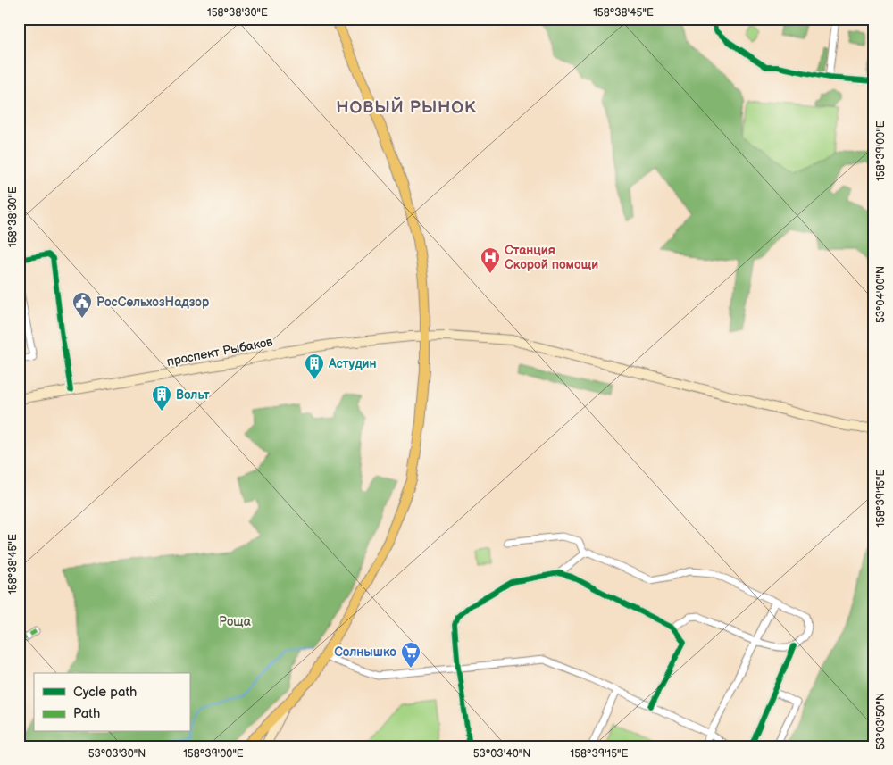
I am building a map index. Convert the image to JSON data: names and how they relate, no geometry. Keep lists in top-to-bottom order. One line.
{"streets":{"main road":["проспект Рыбаков"]},"districts":["НОВЫЙ РЫНОК"],"parks":["Роща"],"places":{"hospital":["Станция Скорой помощи"],"public building":["РосСельхозНадзор"],"building":["Астудин","Вольт"],"supermarket":["Солнышко"]},"legend":["Cycle path","Path"],"coordinates":["158°38'30\"E","158°38'45\"E","158°39'00\"E","53°04'00\"N","158°39'15\"E","53°03'50\"N","53°03'30\"N","53°03'40\"N"]}
